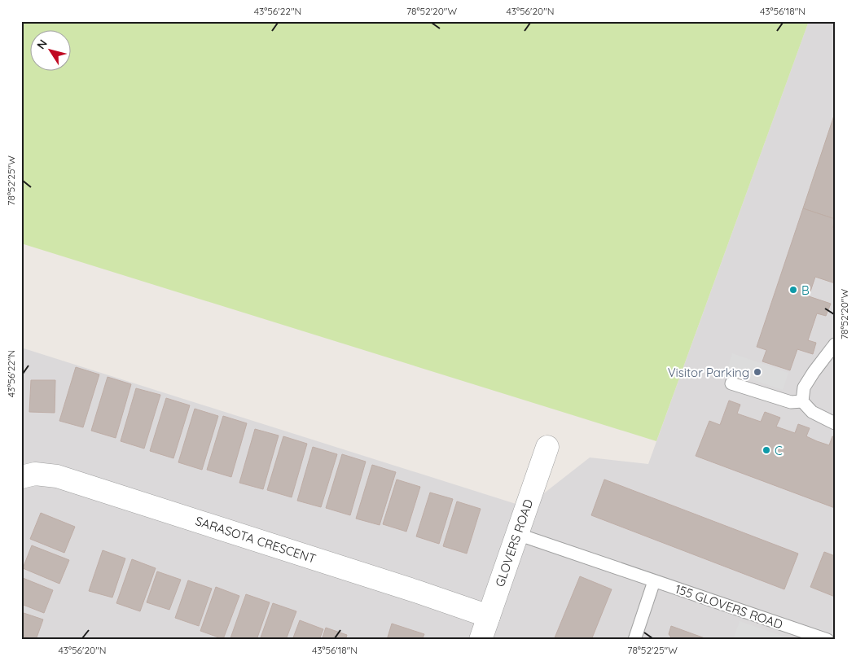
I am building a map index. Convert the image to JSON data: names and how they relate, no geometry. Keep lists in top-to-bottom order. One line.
{"streets":{"street":["SARASOTA CRESCENT","GLOVERS ROAD"],"lane":["155 GLOVERS ROAD"]},"crossings":[["SARASOTA CRESCENT","GLOVERS ROAD"],["GLOVERS ROAD","155 GLOVERS ROAD"]],"places":["B","Visitor Parking","C"],"north":"top left","coordinates":["43°56'22\"N","78°52'20\"W","43°56'20\"N","43°56'18\"N","78°52'25\"W"]}
